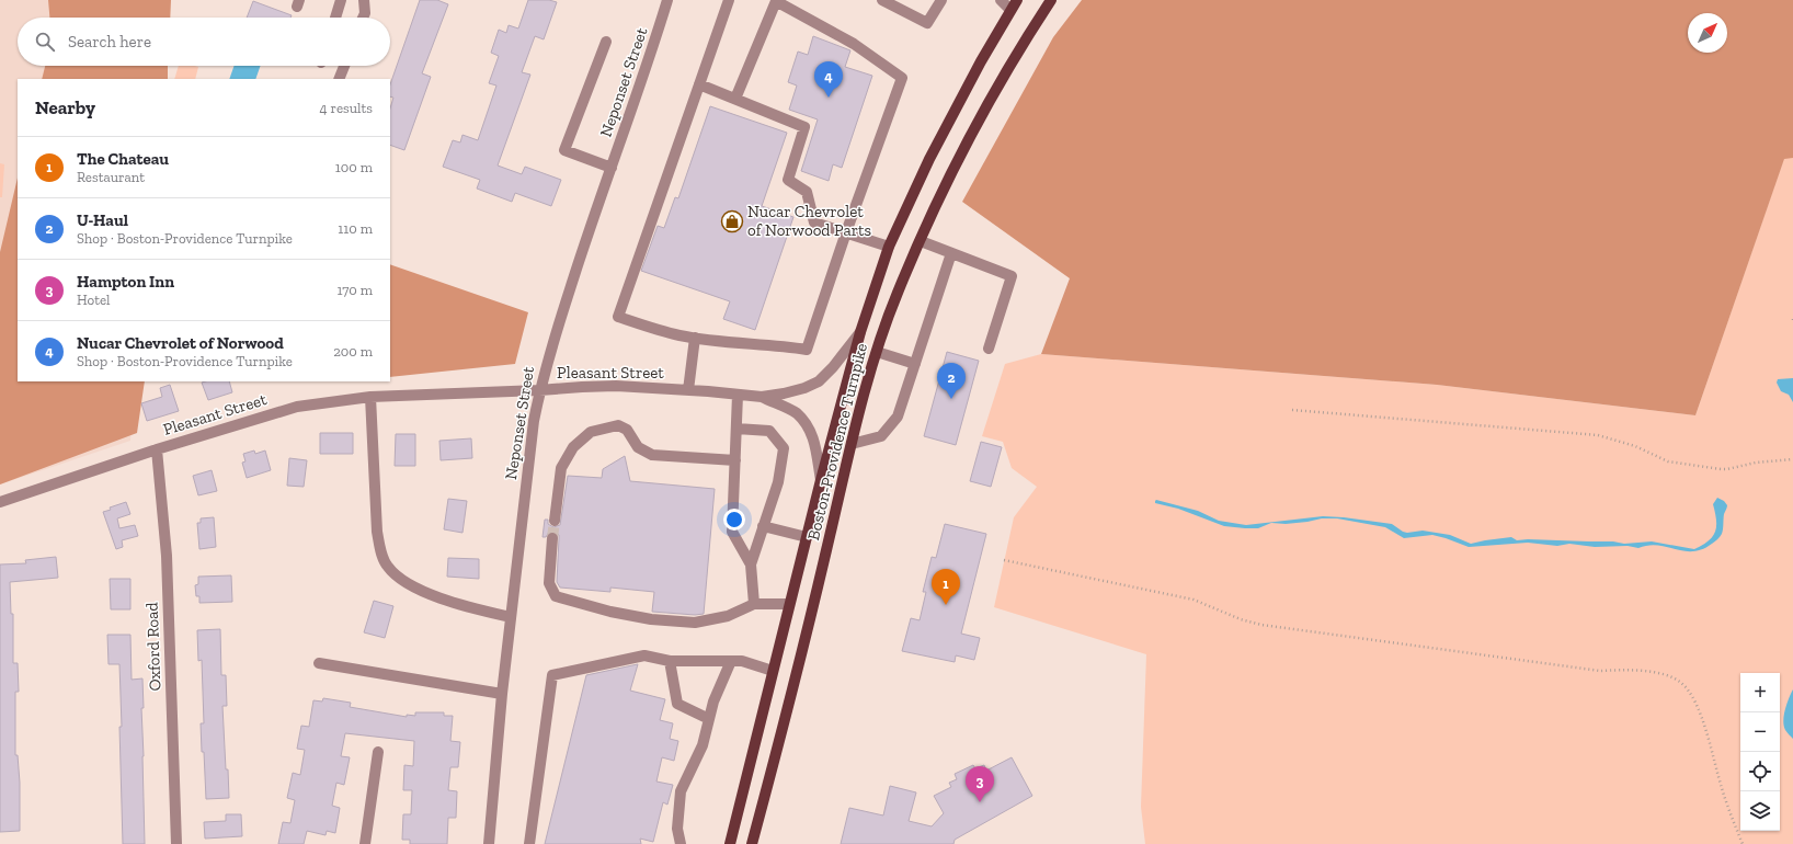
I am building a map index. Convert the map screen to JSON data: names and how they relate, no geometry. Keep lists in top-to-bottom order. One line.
{"streets":{"main road":["Boston-Providence Turnpike"],"street":["Neponset Street","Pleasant Street","Oxford Road"]},"crossings":[["Neponset Street","Pleasant Street"],["Pleasant Street","Boston-Providence Turnpike"],["Pleasant Street","Oxford Road"]],"places":{"shop":["Nucar Chevrolet of Norwood Parts"]},"north":"top right","page":{"search":"Search here","pins":["4","2","1","3"],"heading":["Nearby","4 results"],"list":[{"mark":"1","name":"The Chateau","note":"Restaurant","value":"100 m"},{"mark":"2","name":"U-Haul","note":"Shop · Boston-Providence Turnpike","value":"110 m"},{"mark":"3","name":"Hampton Inn","note":"Hotel","value":"170 m"},{"mark":"4","name":"Nucar Chevrolet of Norwood","note":"Shop · Boston-Providence Turnpike","value":"200 m"}],"map_buttons":["+","−"]}}
